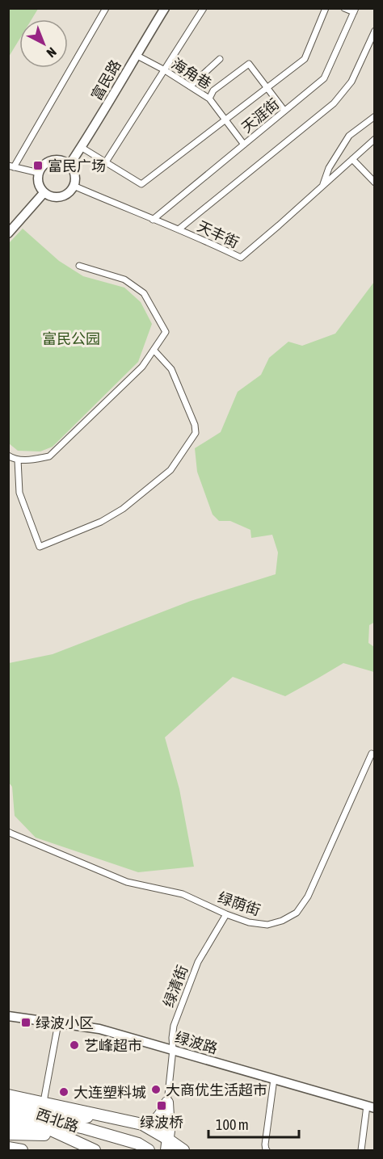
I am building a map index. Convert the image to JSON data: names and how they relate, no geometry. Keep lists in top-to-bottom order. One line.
{"streets":{"highway":["西北路"],"street":["海角巷","富民路","天涯街","天丰街","绿荫街","绿清街","绿波路"]},"crossings":[["海角巷","富民路"],["海角巷","天涯街"],["富民路","天丰街"],["天涯街","天丰街"],["绿荫街","绿清街"],["绿清街","绿波路"]],"parks":["富民公园"],"places":{"transit":["富民广场","绿波小区","绿波桥"],"other":["艺峰超市","大商优生活超市","大连塑料城"]},"scale_bar":"100 m","north":"bottom right"}
